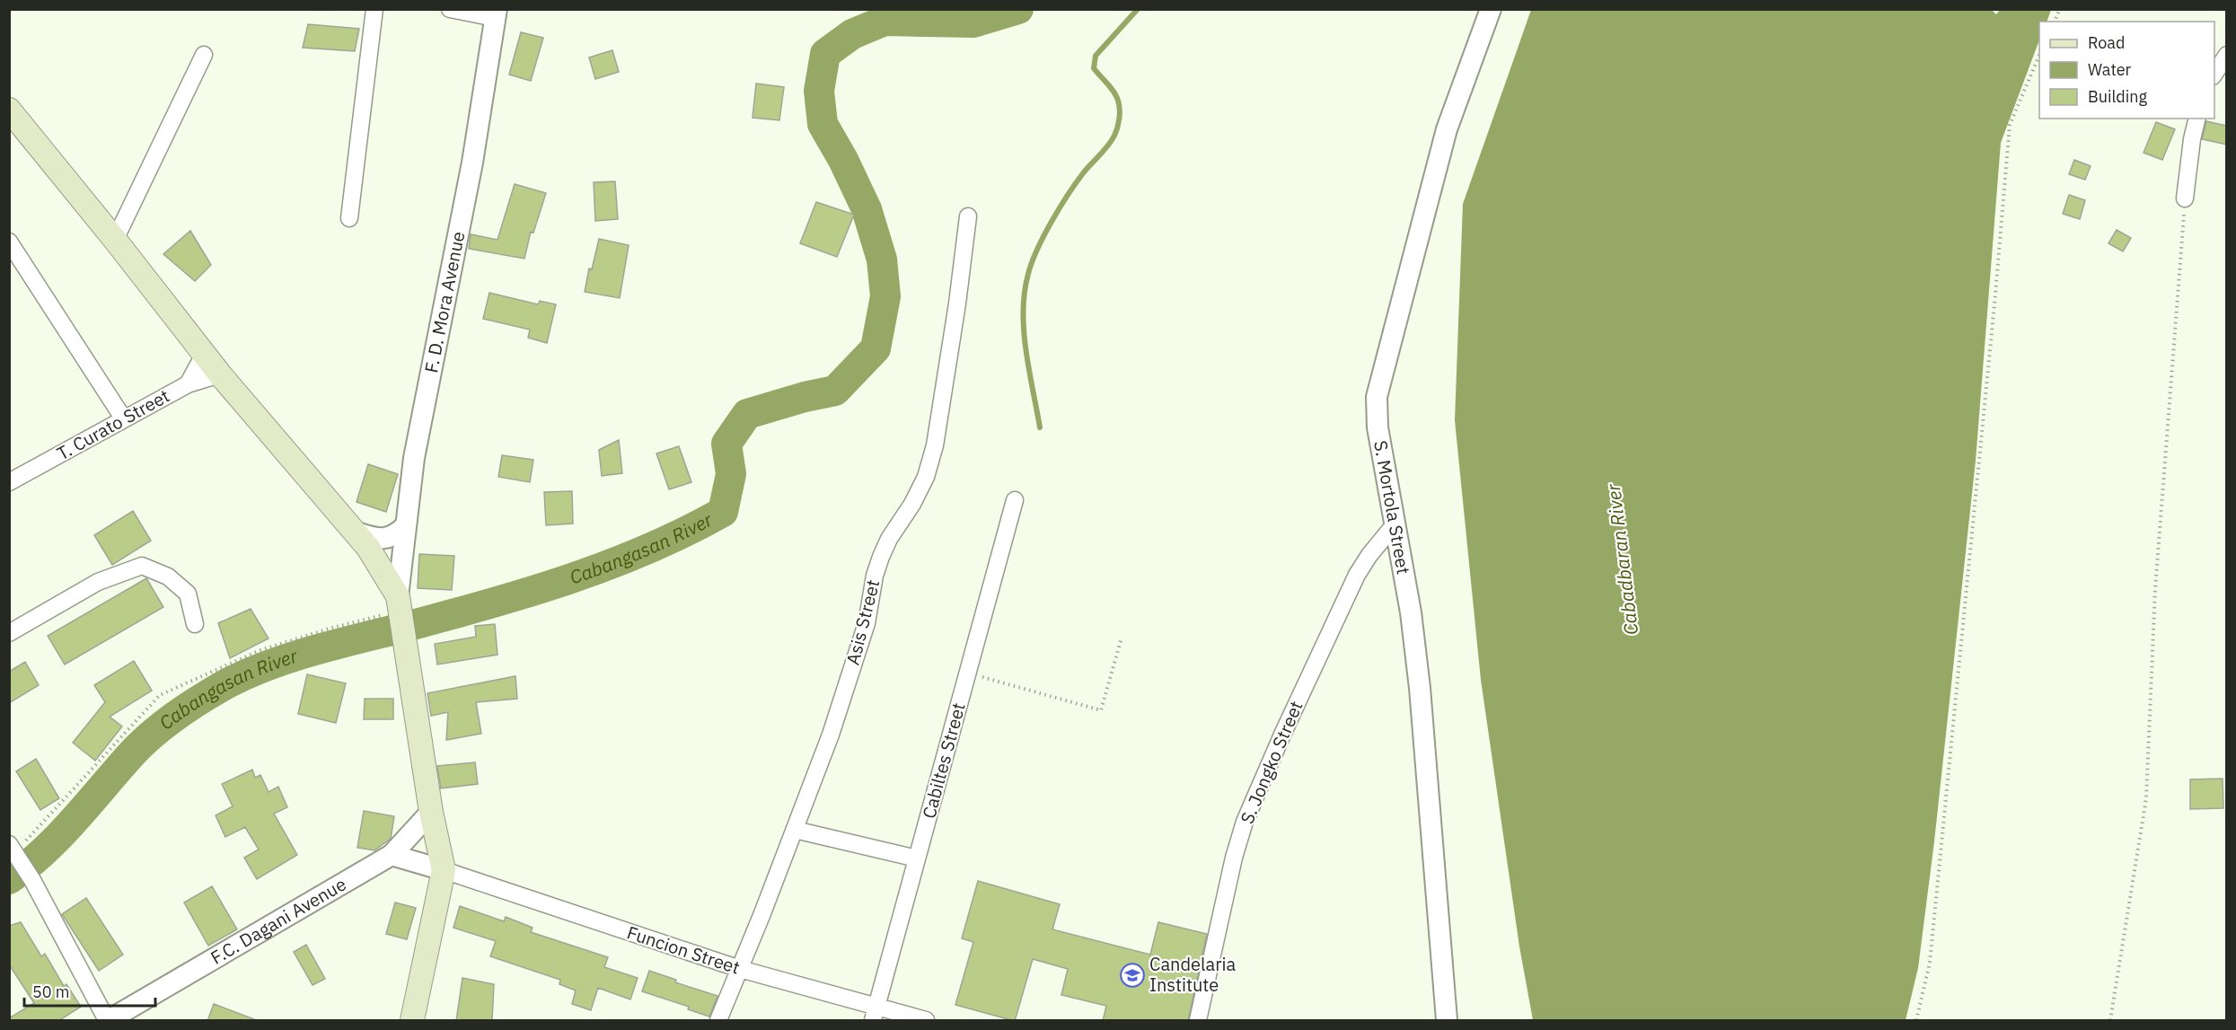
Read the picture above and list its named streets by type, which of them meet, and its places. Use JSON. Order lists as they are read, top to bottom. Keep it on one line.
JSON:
{"streets":{"street":["F. D. Mora Avenue","T. Curato Street","S. Mortola Street","Asis Street","Cabiltes Street","S. Jongko Street","F.C. Dagani Avenue","Funcion Street"]},"crossings":[["S. Mortola Street","S. Jongko Street"],["Asis Street","Funcion Street"],["Cabiltes Street","Funcion Street"]],"water":["Cabangasan River","Cabadbaran River"],"places":{"school or university":["Candelaria Institute"]},"legend":["Road","Water","Building"],"scale_bar":"50 m"}
